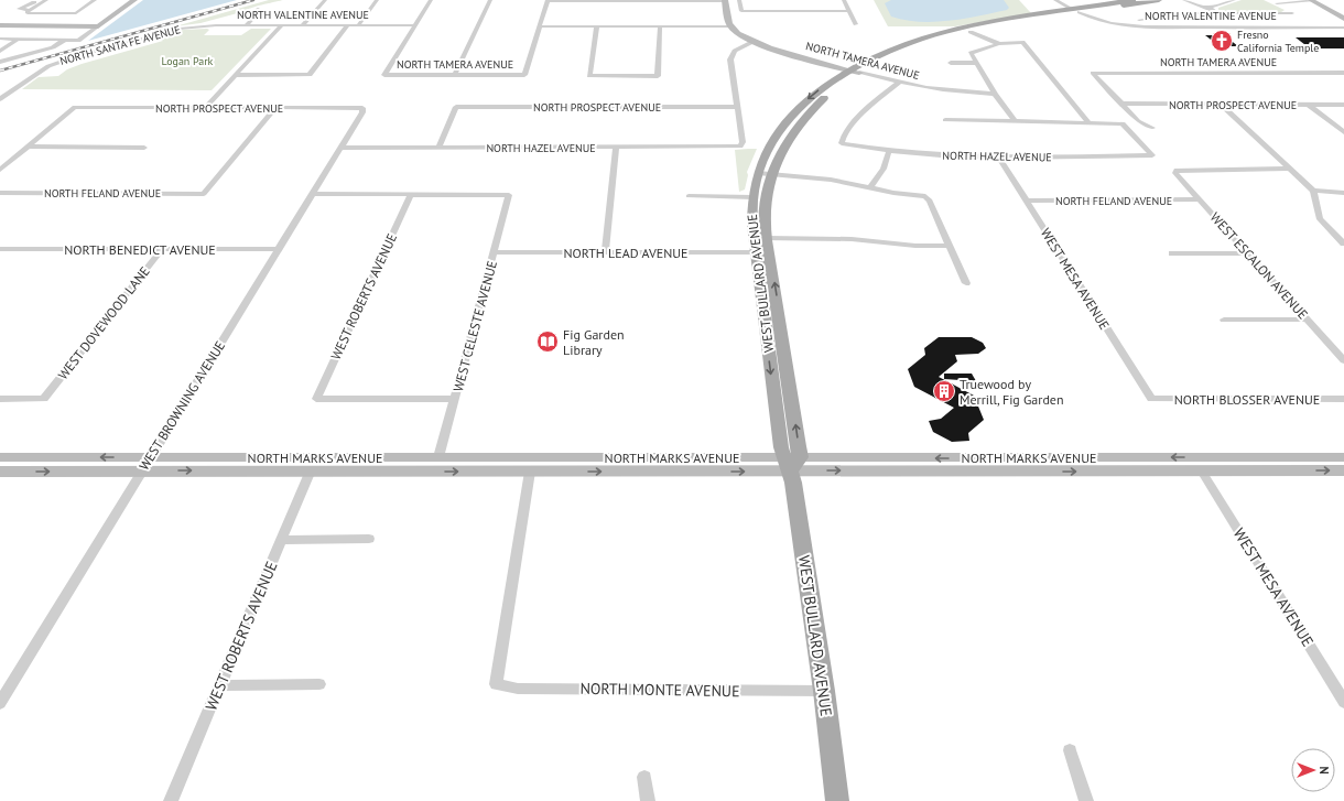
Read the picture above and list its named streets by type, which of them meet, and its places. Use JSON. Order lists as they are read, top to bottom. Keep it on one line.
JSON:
{"streets":{"main road":["NORTH TAMERA AVENUE","WEST BULLARD AVENUE","NORTH MARKS AVENUE"],"street":["NORTH VALENTINE AVENUE","NORTH SANTA FE AVENUE","NORTH PROSPECT AVENUE","NORTH HAZEL AVENUE","NORTH FELAND AVENUE","NORTH BENEDICT AVENUE","NORTH LEAD AVENUE","WEST ESCALON AVENUE","WEST MESA AVENUE","WEST ROBERTS AVENUE","WEST DOVEWOOD LANE","WEST CELESTE AVENUE","NORTH BLOSSER AVENUE","WEST BROWNING AVENUE","NORTH MONTE AVENUE"]},"crossings":[["NORTH VALENTINE AVENUE","NORTH SANTA FE AVENUE"],["NORTH VALENTINE AVENUE","NORTH TAMERA AVENUE"],["NORTH TAMERA AVENUE","NORTH PROSPECT AVENUE"],["NORTH TAMERA AVENUE","NORTH HAZEL AVENUE"],["NORTH PROSPECT AVENUE","NORTH HAZEL AVENUE"],["NORTH PROSPECT AVENUE","NORTH FELAND AVENUE"],["NORTH PROSPECT AVENUE","WEST BROWNING AVENUE"],["NORTH HAZEL AVENUE","WEST MESA AVENUE"],["NORTH HAZEL AVENUE","WEST BROWNING AVENUE"],["NORTH FELAND AVENUE","WEST ESCALON AVENUE"],["NORTH FELAND AVENUE","WEST MESA AVENUE"],["NORTH BENEDICT AVENUE","WEST DOVEWOOD LANE"],["NORTH BENEDICT AVENUE","WEST BROWNING AVENUE"],["NORTH LEAD AVENUE","WEST BULLARD AVENUE"],["NORTH LEAD AVENUE","WEST CELESTE AVENUE"],["WEST MESA AVENUE","NORTH BLOSSER AVENUE"],["WEST MESA AVENUE","NORTH MARKS AVENUE"],["WEST BULLARD AVENUE","NORTH MARKS AVENUE"],["WEST BULLARD AVENUE","NORTH MONTE AVENUE"],["WEST ROBERTS AVENUE","WEST CELESTE AVENUE"],["WEST ROBERTS AVENUE","NORTH MARKS AVENUE"],["WEST CELESTE AVENUE","NORTH MARKS AVENUE"],["WEST BROWNING AVENUE","NORTH MARKS AVENUE"],["NORTH MARKS AVENUE","NORTH MONTE AVENUE"]],"parks":["Logan Park"],"places":{"church":["Fresno California Temple"],"library":["Fig Garden Library"],"building":["Truewood by Merrill, Fig Garden"]},"north":"right"}
